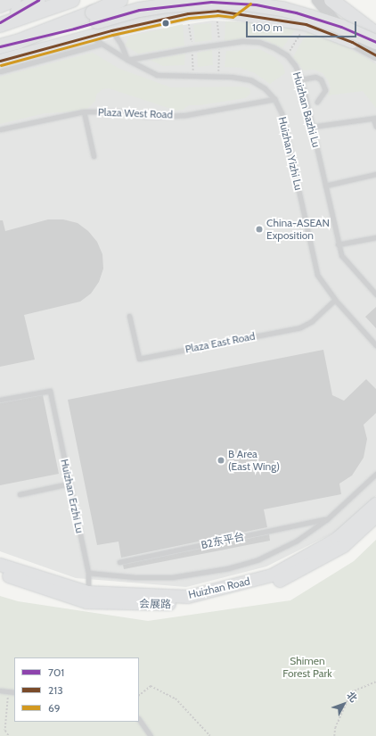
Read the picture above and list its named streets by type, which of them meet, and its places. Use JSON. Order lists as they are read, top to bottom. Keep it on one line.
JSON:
{"streets":{"main road":["Huizhan Road","会展路"],"lane":["Huizhan Bazhi Lu","Plaza West Road","Huizhan Yizhi Lu","Plaza East Road","Huizhan Erzhi Lu","B2东平台"]},"crossings":[["Huizhan Bazhi Lu","Huizhan Yizhi Lu"],["Plaza West Road","Huizhan Yizhi Lu"],["Huizhan Yizhi Lu","Plaza East Road"],["Huizhan Erzhi Lu","Huizhan Road"],["Huizhan Erzhi Lu","会展路"],["Huizhan Road","会展路"]],"parks":["Shimen Forest Park"],"places":["China-ASEAN Exposition","B Area (East Wing)"],"lines":["transit line 701","transit line 69","transit line 213"],"legend":["701","213","69"],"scale_bar":"100 m","north":"top right"}
